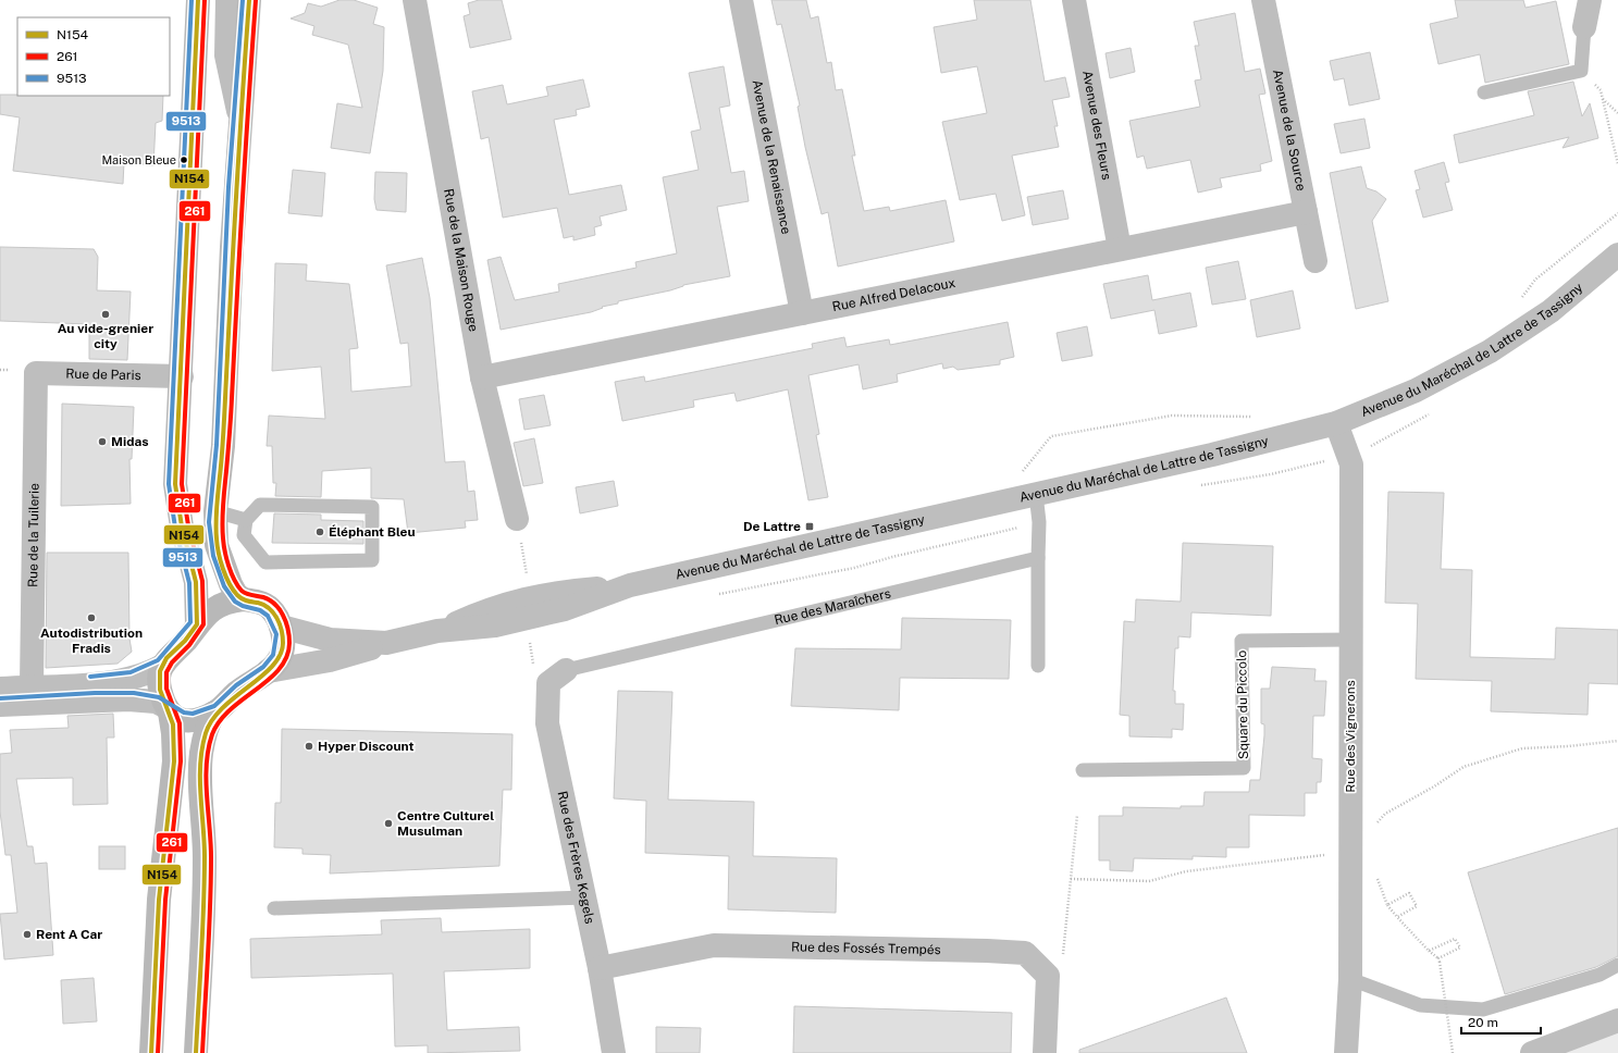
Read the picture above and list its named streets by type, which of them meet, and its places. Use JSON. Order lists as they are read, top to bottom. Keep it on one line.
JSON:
{"streets":{"street":["Avenue des Fleurs","Avenue de la Source","Avenue de la Renaissance","Rue de la Maison Rouge","Rue Alfred Delacoux","Avenue du Maréchal de Lattre de Tassigny","Rue de Paris","Rue de la Tuilerie","Rue des Vignerons","Rue des Frères Kegels","Rue des Fossés Trempés"],"lane":["Rue des Maraîchers","Square du Piccolo"]},"crossings":[["Avenue des Fleurs","Rue Alfred Delacoux"],["Avenue de la Source","Rue Alfred Delacoux"],["Avenue de la Renaissance","Rue Alfred Delacoux"],["Rue de la Maison Rouge","Rue Alfred Delacoux"],["Avenue du Maréchal de Lattre de Tassigny","Rue des Vignerons"],["Rue de Paris","Rue de la Tuilerie"],["Rue des Maraîchers","Rue des Frères Kegels"],["Square du Piccolo","Rue des Vignerons"],["Rue des Frères Kegels","Rue des Fossés Trempés"]],"places":{"other":["Maison Bleue","Au vide-grenier city","Midas","Éléphant Bleu","Autodistribution Fradis","Hyper Discount","Centre Culturel Musulman","Rent A Car"],"transit":["De Lattre"]},"lines":["transit line N154","transit line 261","transit line 9513"],"legend":["N154","261","9513"],"scale_bar":"20 m"}
